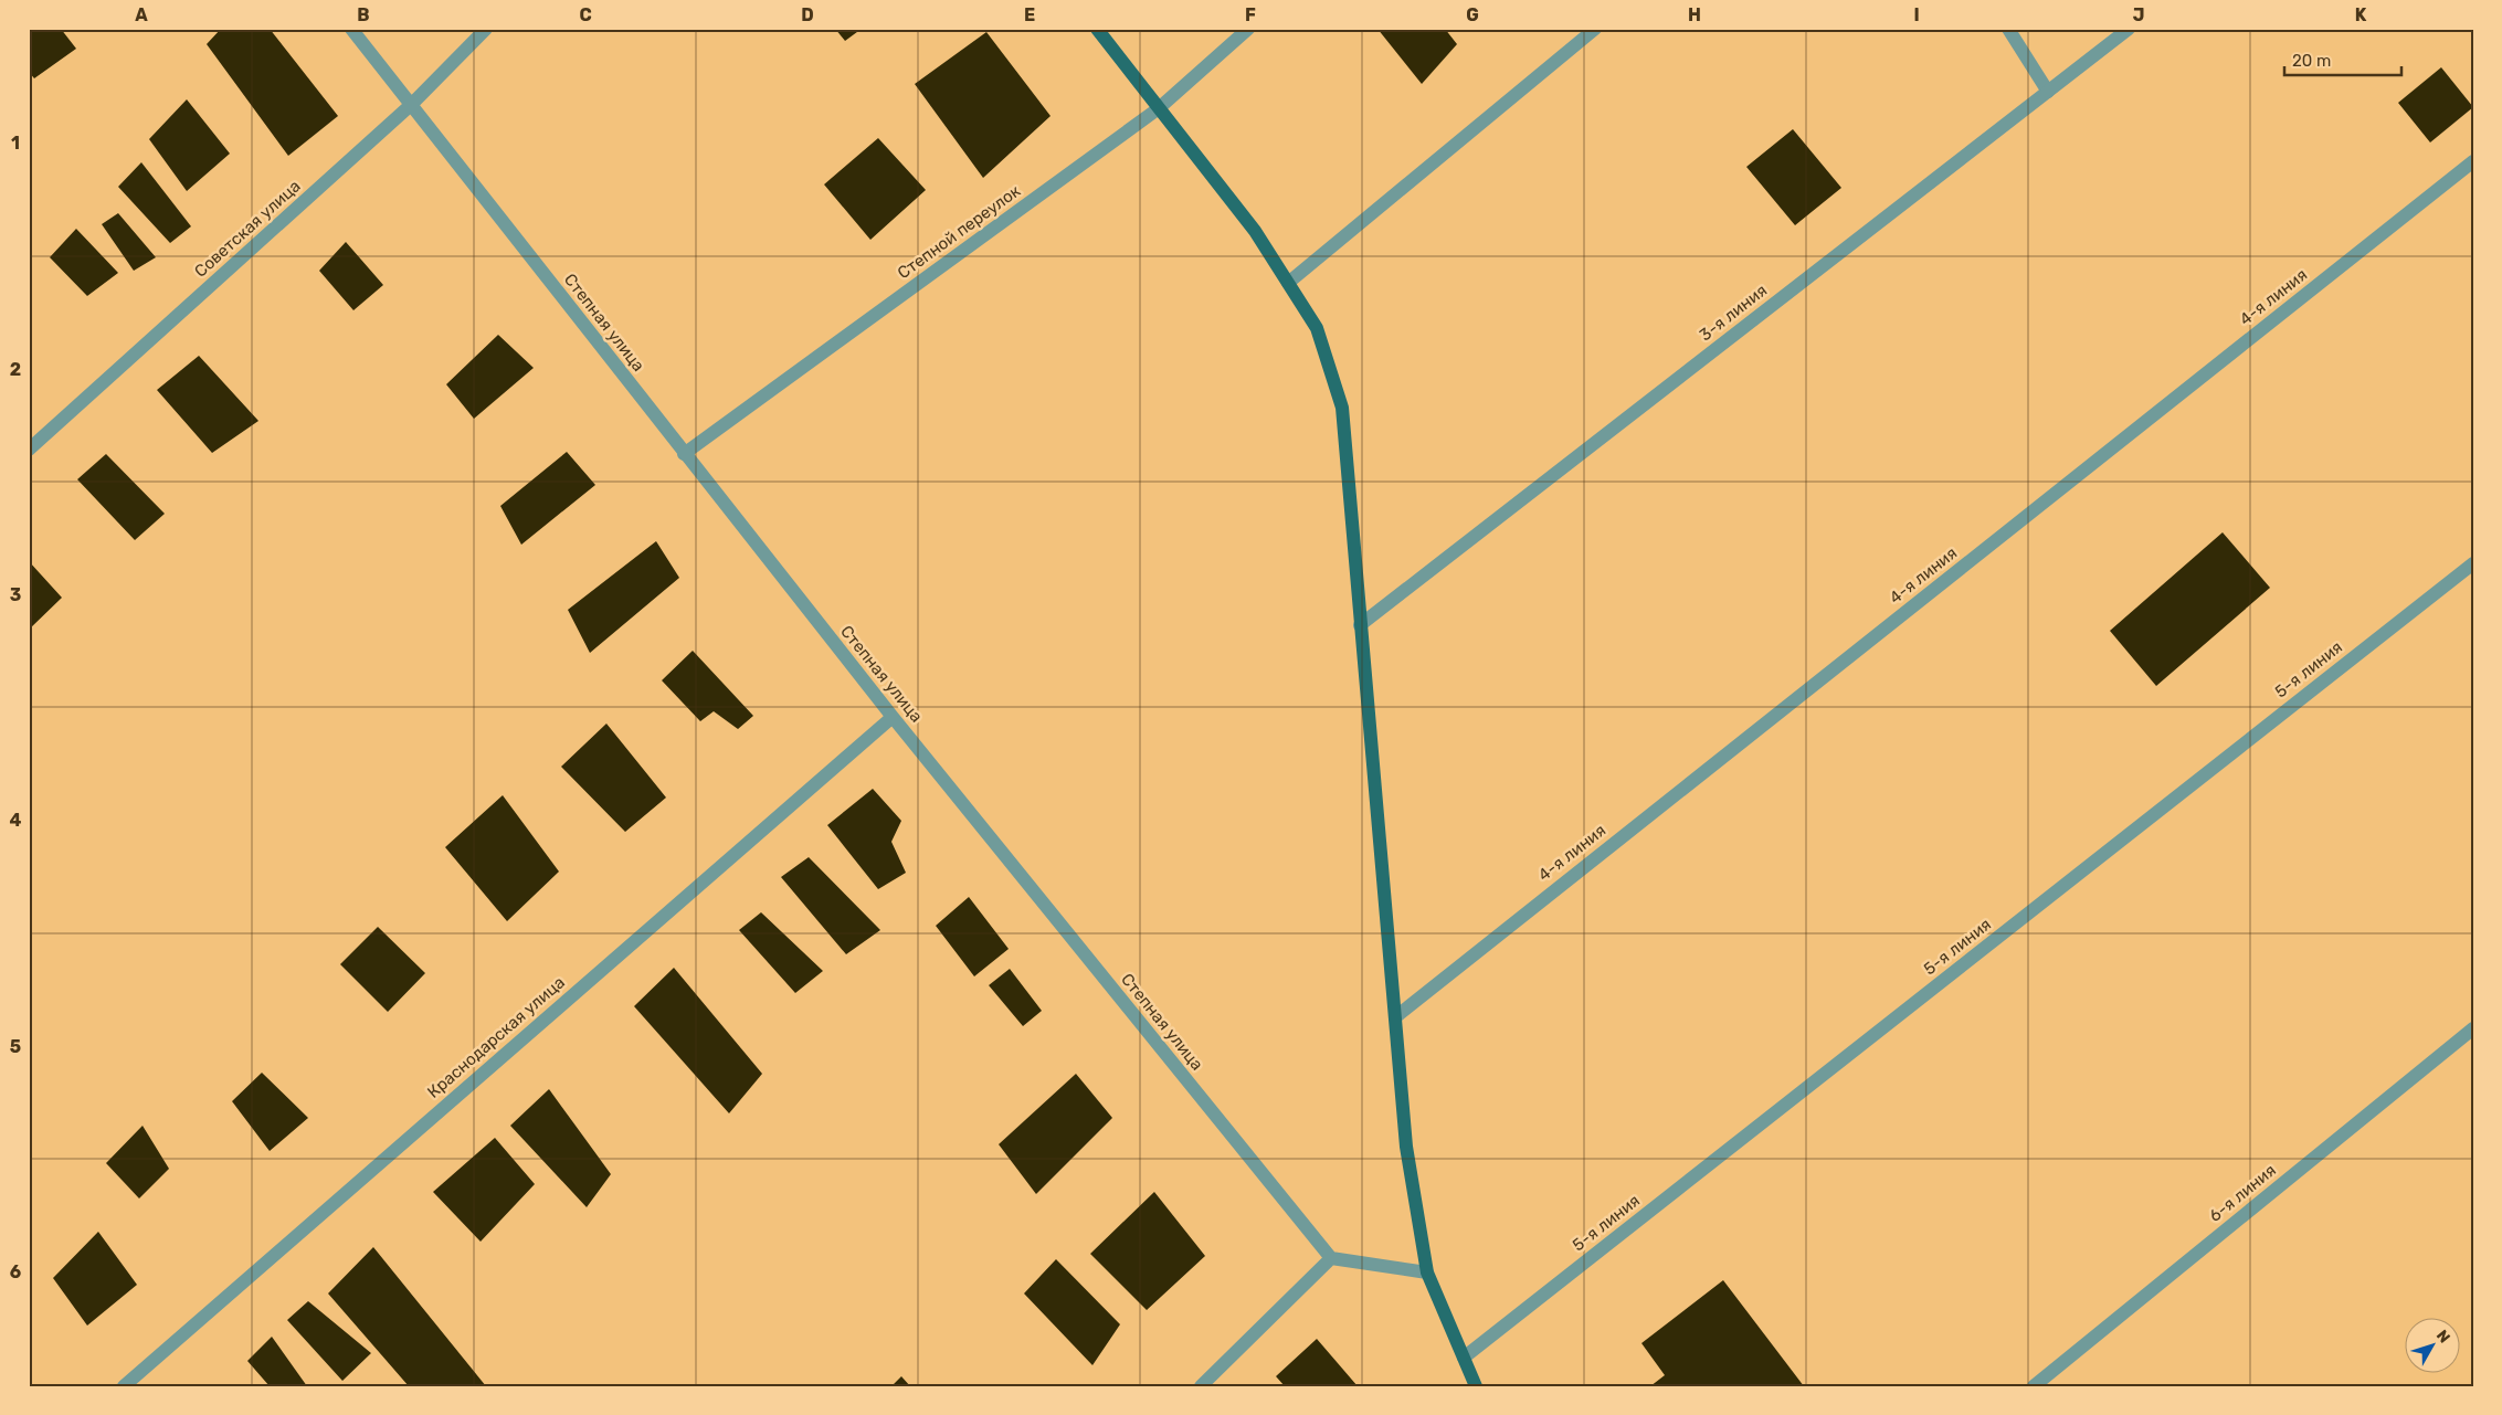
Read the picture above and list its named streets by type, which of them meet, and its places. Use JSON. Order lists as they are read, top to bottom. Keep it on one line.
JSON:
{"streets":{"street":["Советская улица","Степной переулок","4-я линия","3-я линия","Степная улица","5-я линия","Краснодарская улица","6-я линия"]},"crossings":[["Советская улица","Степная улица"],["Степной переулок","Степная улица"],["Степная улица","Краснодарская улица"]],"scale_bar":"20 m","north":"top right","grid":{"columns":["A","B","C","D","E","F","G","H","I","J","K"],"rows":["1","2","3","4","5","6"]}}
